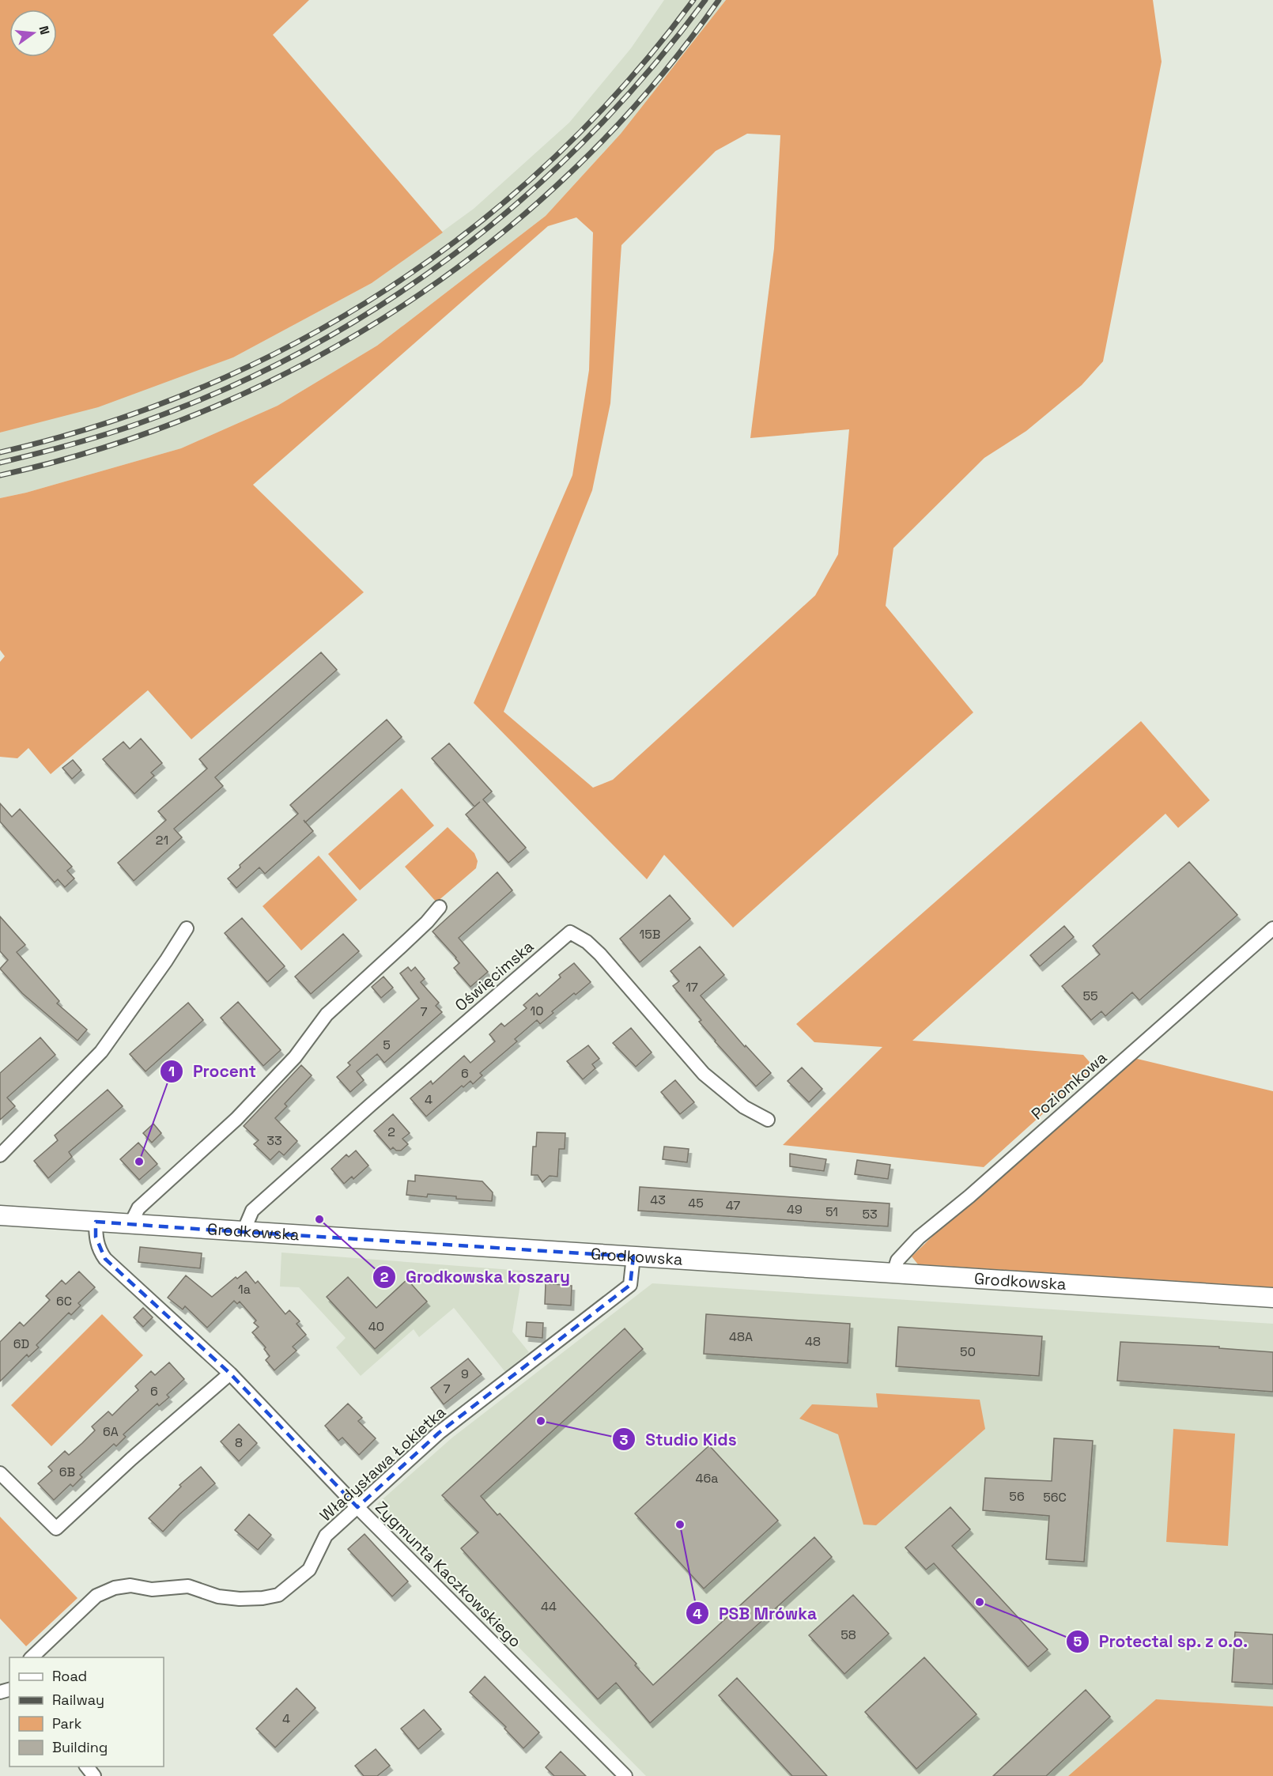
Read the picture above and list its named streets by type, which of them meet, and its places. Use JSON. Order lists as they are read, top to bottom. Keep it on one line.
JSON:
{"streets":{"main road":["Grodkowska"],"street":["Oświęcimska","Poziomkowa","Władysława Łokietka","Zygmunta Kaczkowskiego"]},"crossings":[["Oświęcimska","Grodkowska"],["Poziomkowa","Grodkowska"],["Grodkowska","Władysława Łokietka"],["Grodkowska","Zygmunta Kaczkowskiego"],["Władysława Łokietka","Zygmunta Kaczkowskiego"]],"places":["Procent","Grodkowska koszary","Studio Kids","PSB Mrówka","Protectal sp. z o.o."],"house_numbers":["21","15B","17","55","10","7","5","6","4","2","33","43","45","47","49","51","53","1a","6C","40","48A","48","6D","50","9","7","6","6A","8","6B","46a","56","56C","44","58","4"],"legend":["Road","Railway","Park","Building"],"north":"right"}
